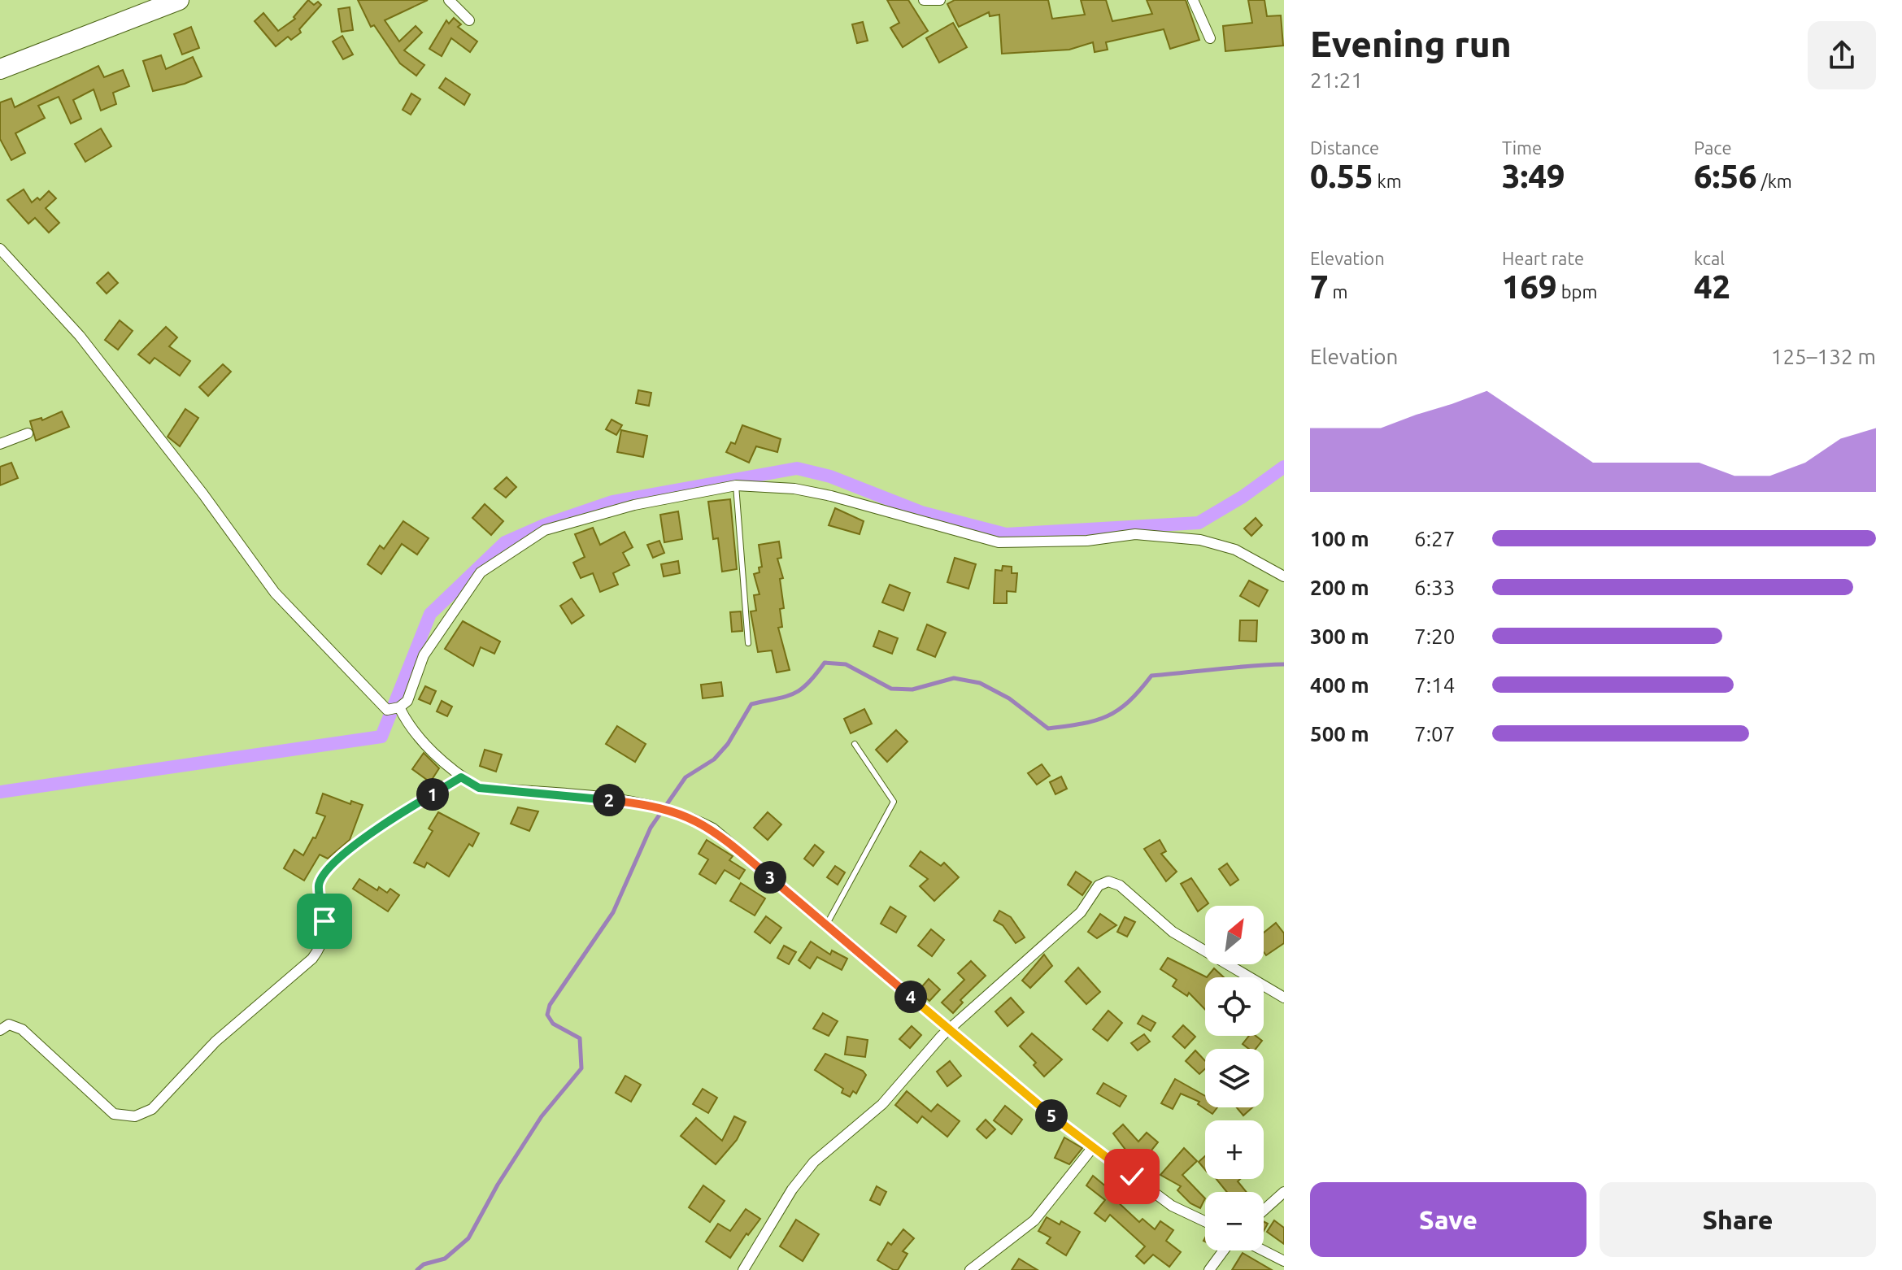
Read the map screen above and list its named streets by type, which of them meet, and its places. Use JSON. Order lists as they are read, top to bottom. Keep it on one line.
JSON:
{"north":"top right","page":{"heading":["Evening run","21:21"],"stats":[["Distance","0.55 km"],["Time","3:49"],["Pace","6:56 /km"],["Elevation","7 m"],["Heart rate","169 bpm"],["kcal","42"]],"chart":["Elevation","125–132 m"],"list":[{"name":"100 m","note":"6:27"},{"name":"200 m","note":"6:33"},{"name":"300 m","note":"7:20"},{"name":"400 m","note":"7:14"},{"name":"500 m","note":"7:07"}],"pins":["1","2","3","4","5"],"map_buttons":["+","−"],"buttons":["Save","Share"]}}
